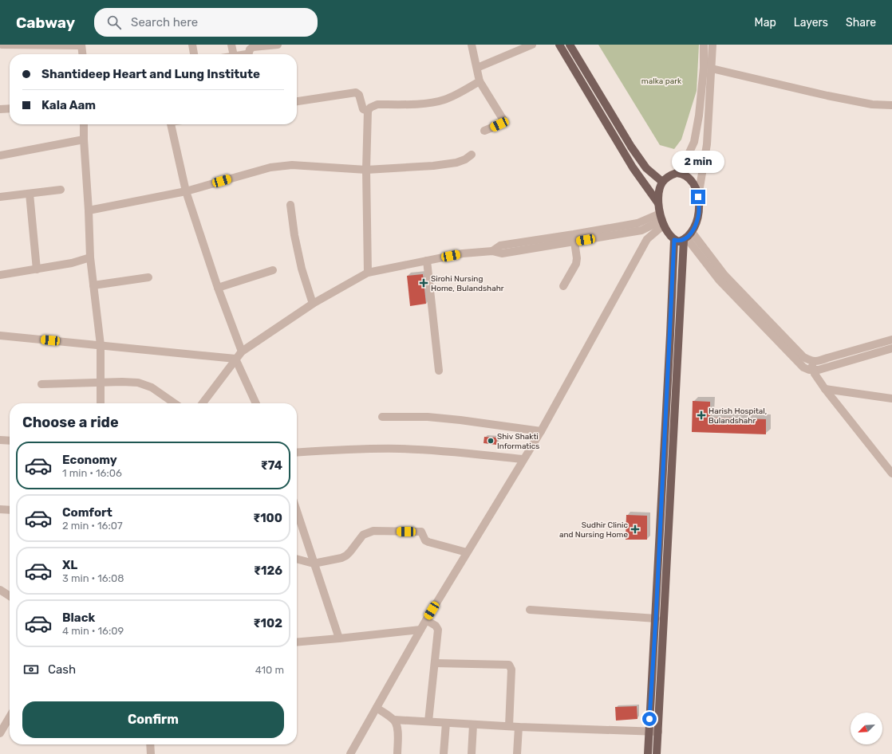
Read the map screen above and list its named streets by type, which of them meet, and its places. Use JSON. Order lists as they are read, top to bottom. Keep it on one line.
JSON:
{"parks":["malka park"],"places":{"health":["Sirohi Nursing Home, Bulandshahr","Harish Hospital, Bulandshahr","Sudhir Clinic and Nursing Home"],"other":["Shiv Shakti Informatics"]},"north":"bottom left","page":{"header":"Cabway","search":"Search here","nav":["Map","Layers","Share"],"banner":["Shantideep Heart and Lung Institute","Kala Aam"],"bubble":"2 min","heading":"Choose a ride","list":[{"name":"Economy","note":"1 min · 16:06","value":"₹74"},{"name":"Comfort","note":"2 min · 16:07","value":"₹100"},{"name":"XL","note":"3 min · 16:08","value":"₹126"},{"name":"Black","note":"4 min · 16:09","value":"₹102"}],"pay":["Cash","410 m"],"buttons":"Confirm"}}
